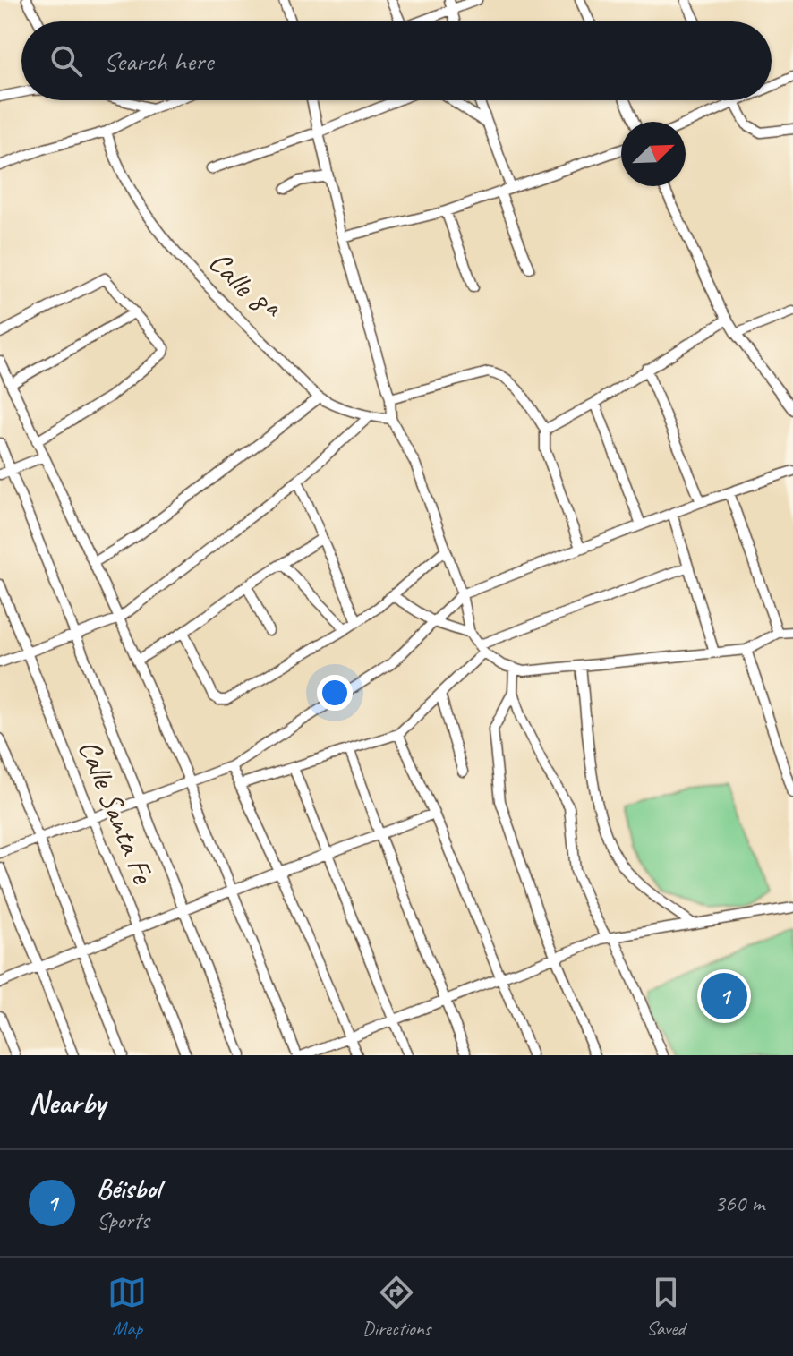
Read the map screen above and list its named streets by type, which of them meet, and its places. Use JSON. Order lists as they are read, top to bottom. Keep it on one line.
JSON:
{"streets":{"street":["Calle 8ª","Calle Santa Fe"]},"north":"top right","page":{"search":"Search here","pins":"1","heading":"Nearby","list":[{"mark":"1","name":"Béisbol","note":"Sports","value":"360 m"}],"nav":["Map","Directions","Saved"]}}
